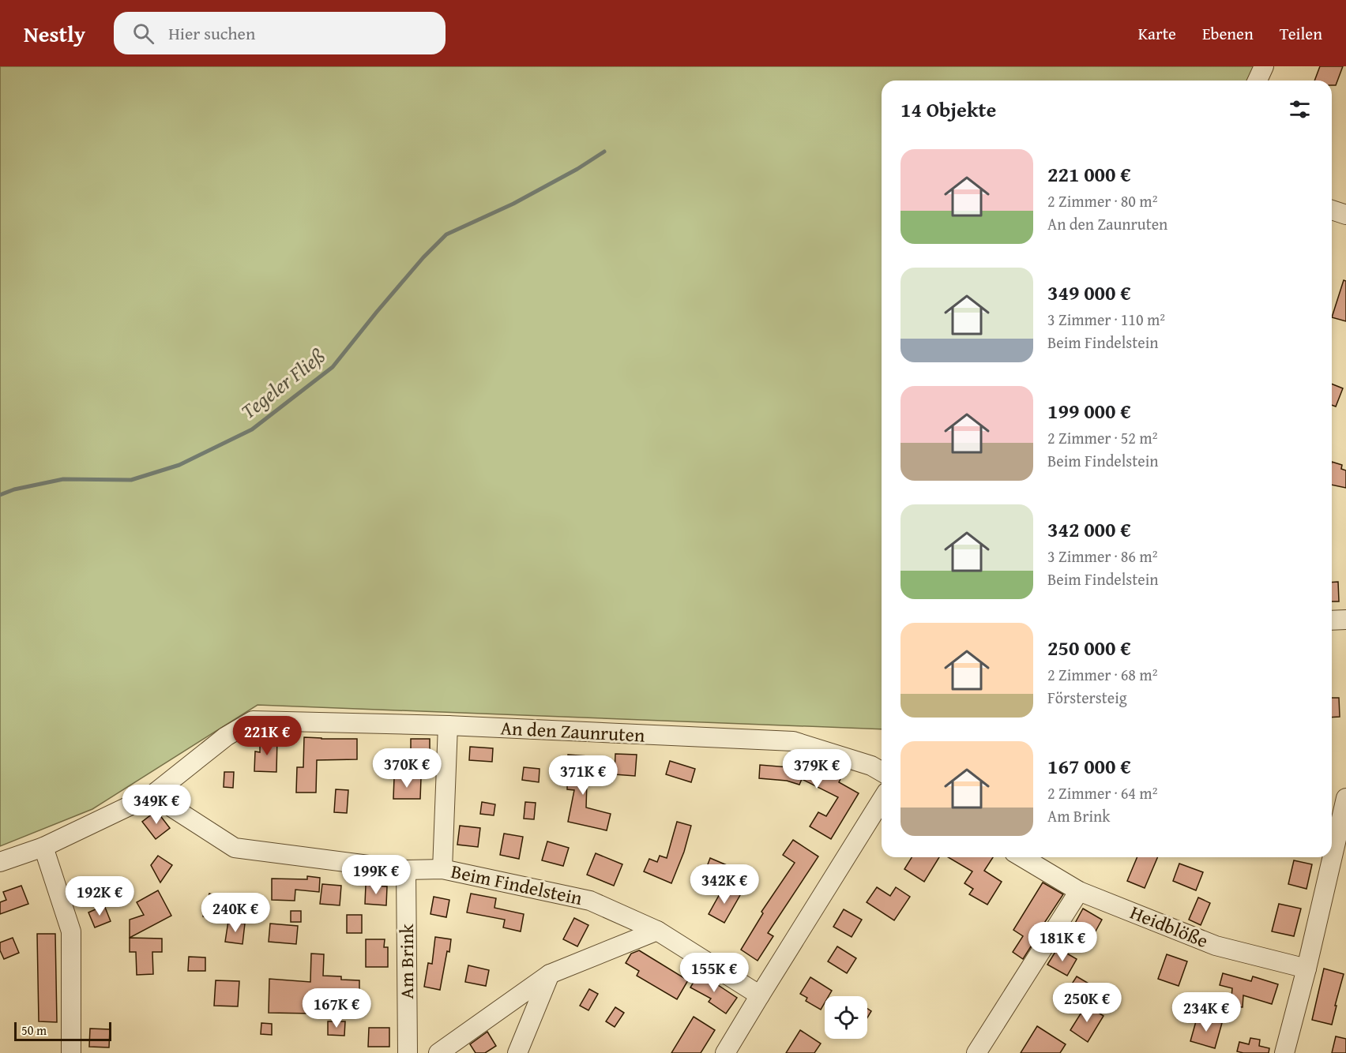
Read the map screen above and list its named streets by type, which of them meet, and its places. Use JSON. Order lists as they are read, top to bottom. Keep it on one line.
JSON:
{"streets":{"street":["An den Zaunruten","Beim Findelstein","Heidblöße","Am Brink"]},"crossings":[["An den Zaunruten","Beim Findelstein"],["Beim Findelstein","Am Brink"]],"water":["Tegeler Fließ"],"scale_bar":"50 m","page":{"header":"Nestly","search":"Hier suchen","nav":["Karte","Ebenen","Teilen"],"heading":"14 Objekte","list":[{"name":"221 000 €","note":"2 Zimmer · 80 m² · An den Zaunruten"},{"name":"349 000 €","note":"3 Zimmer · 110 m² · Beim Findelstein"},{"name":"199 000 €","note":"2 Zimmer · 52 m² · Beim Findelstein"},{"name":"342 000 €","note":"3 Zimmer · 86 m² · Beim Findelstein"},{"name":"250 000 €","note":"2 Zimmer · 68 m² · Förstersteig"},{"name":"167 000 €","note":"2 Zimmer · 64 m² · Am Brink"}],"price":["221K €","370K €","379K €","371K €","349K €","199K €","342K €","192K €","240K €","181K €","155K €","250K €","167K €","234K €"],"scale":"50 m"}}
